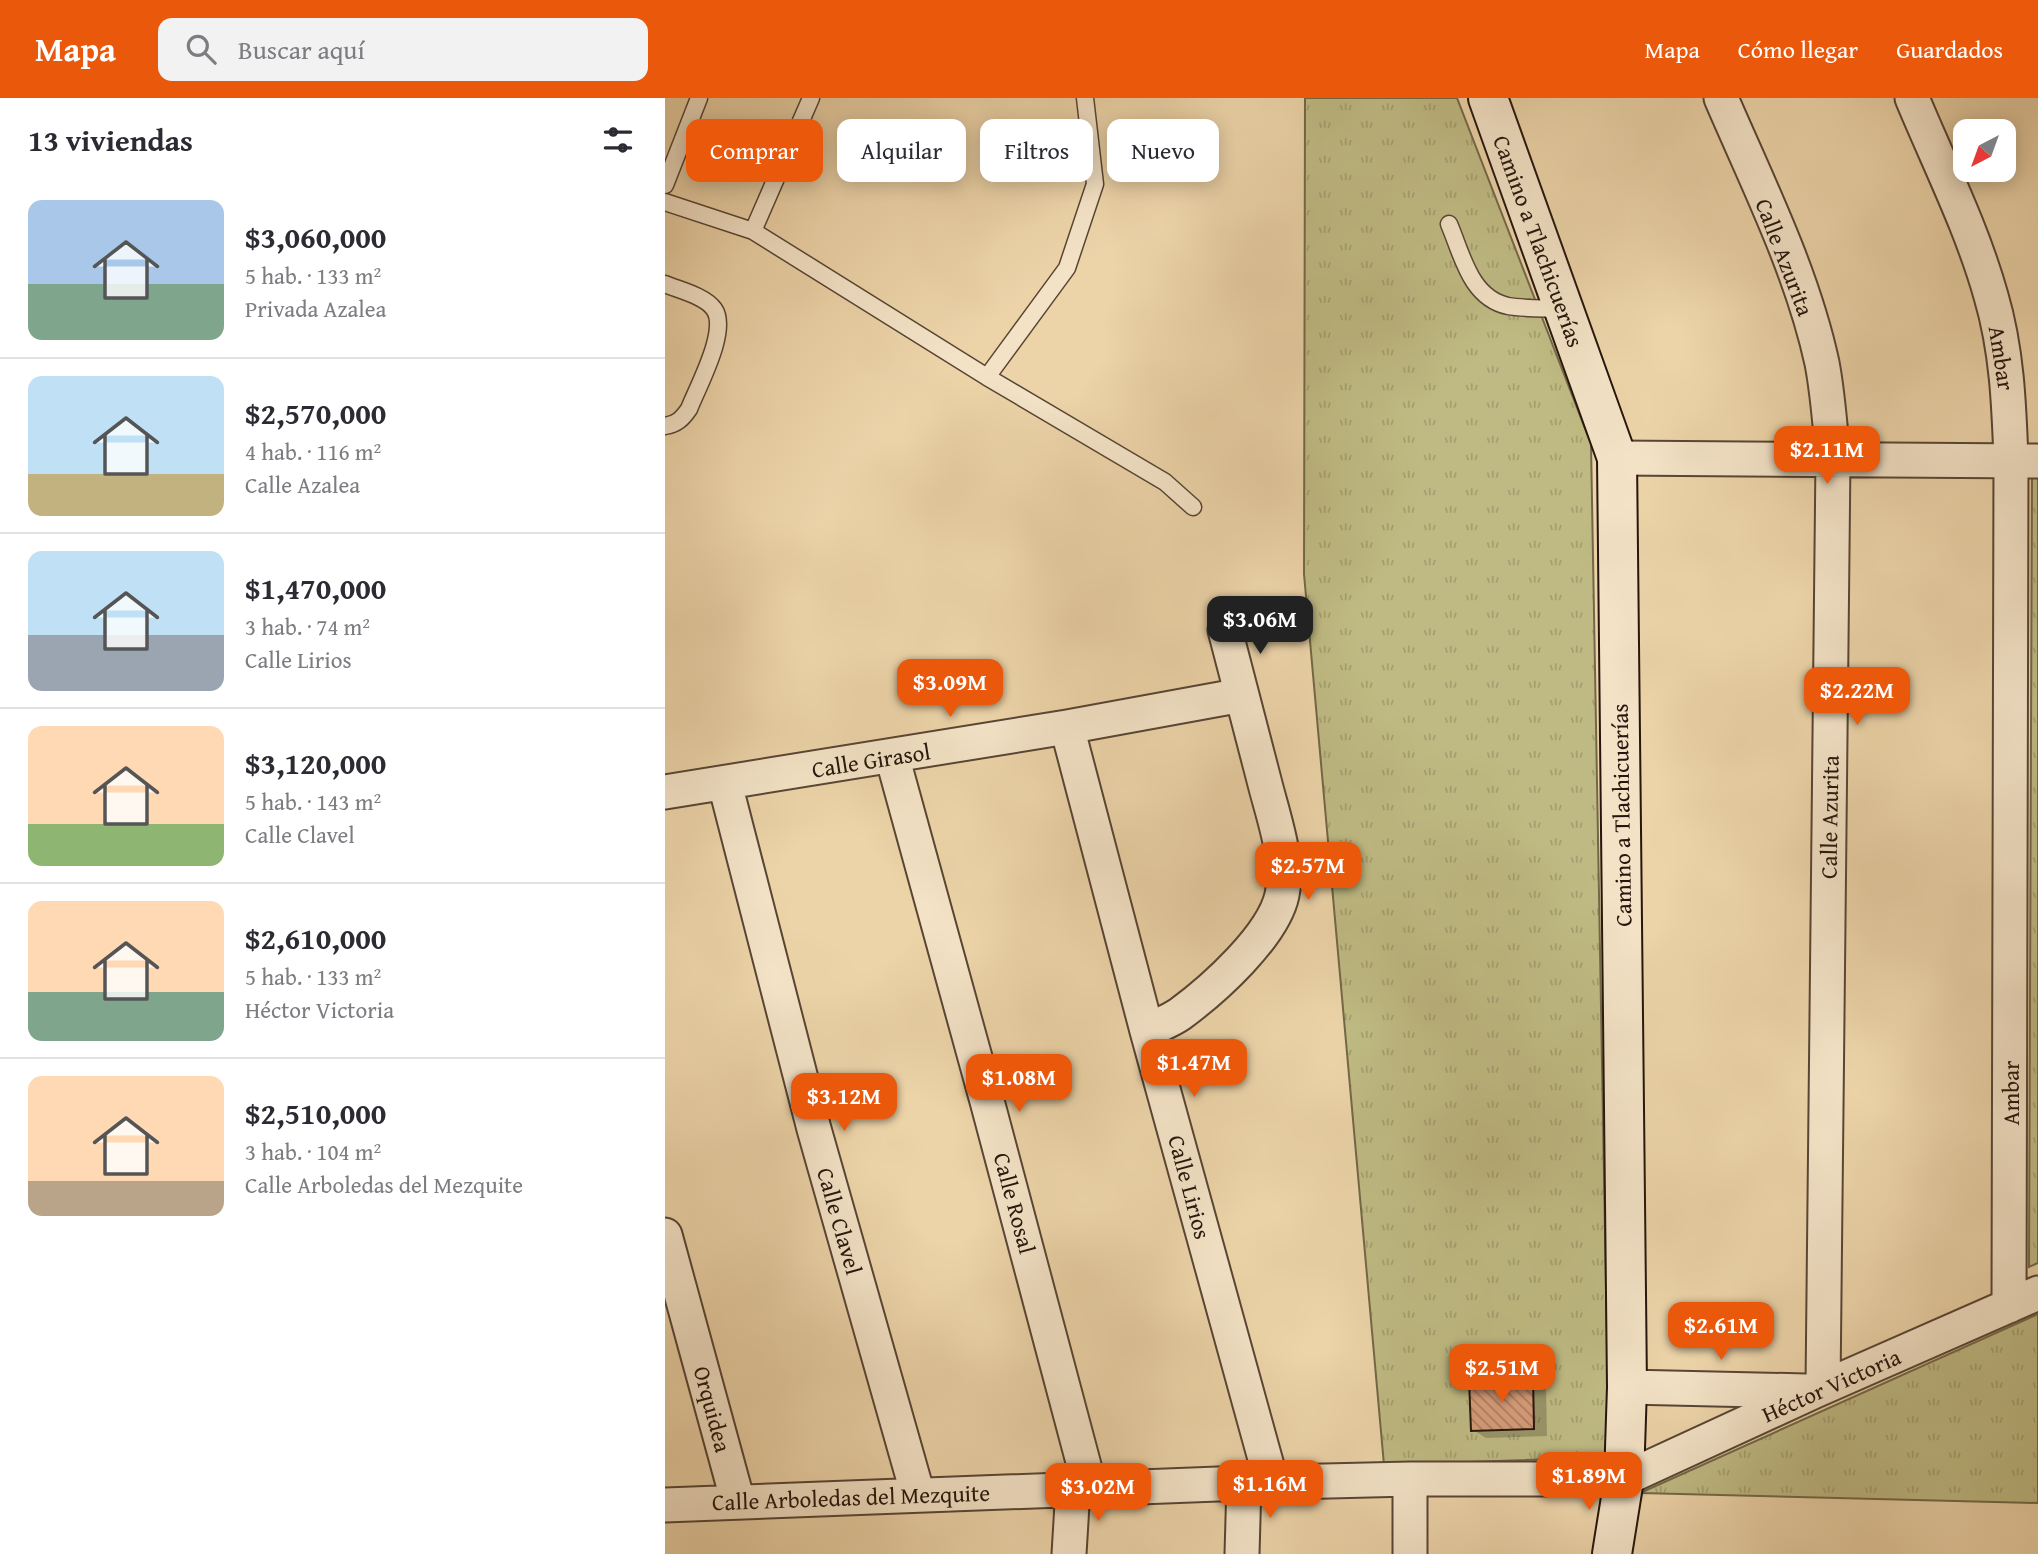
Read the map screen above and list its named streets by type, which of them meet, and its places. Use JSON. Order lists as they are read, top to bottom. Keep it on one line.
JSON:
{"streets":{"street":["Camino a Tlachicuerías","Calle Azurita","Ambar","Calle Girasol","Calle Lirios","Calle Rosal","Calle Clavel","Héctor Victoria","Orquidea","Calle Arboledas del Mezquite"]},"crossings":[["Camino a Tlachicuerías","Héctor Victoria"],["Camino a Tlachicuerías","Calle Arboledas del Mezquite"],["Calle Azurita","Héctor Victoria"],["Ambar","Héctor Victoria"],["Calle Girasol","Calle Lirios"],["Calle Girasol","Calle Rosal"],["Calle Girasol","Calle Clavel"],["Calle Lirios","Calle Arboledas del Mezquite"],["Calle Rosal","Calle Arboledas del Mezquite"],["Calle Clavel","Calle Arboledas del Mezquite"],["Héctor Victoria","Calle Arboledas del Mezquite"],["Orquidea","Calle Arboledas del Mezquite"]],"north":"bottom left","page":{"header":"Mapa","search":"Buscar aquí","nav":["Mapa","Cómo llegar","Guardados"],"heading":"13 viviendas","chip":["Comprar","Alquilar","Filtros","Nuevo"],"list":[{"name":"$3,060,000","note":"5 hab. · 133 m² · Privada Azalea"},{"name":"$2,570,000","note":"4 hab. · 116 m² · Calle Azalea"},{"name":"$1,470,000","note":"3 hab. · 74 m² · Calle Lirios"},{"name":"$3,120,000","note":"5 hab. · 143 m² · Calle Clavel"},{"name":"$2,610,000","note":"5 hab. · 133 m² · Héctor Victoria"},{"name":"$2,510,000","note":"3 hab. · 104 m² · Calle Arboledas del Mezquite"}],"price":["$2.11M","$3.06M","$3.09M","$2.22M","$2.57M","$1.47M","$1.08M","$3.12M","$2.61M","$2.51M","$1.89M","$1.16M","$3.02M"]}}
